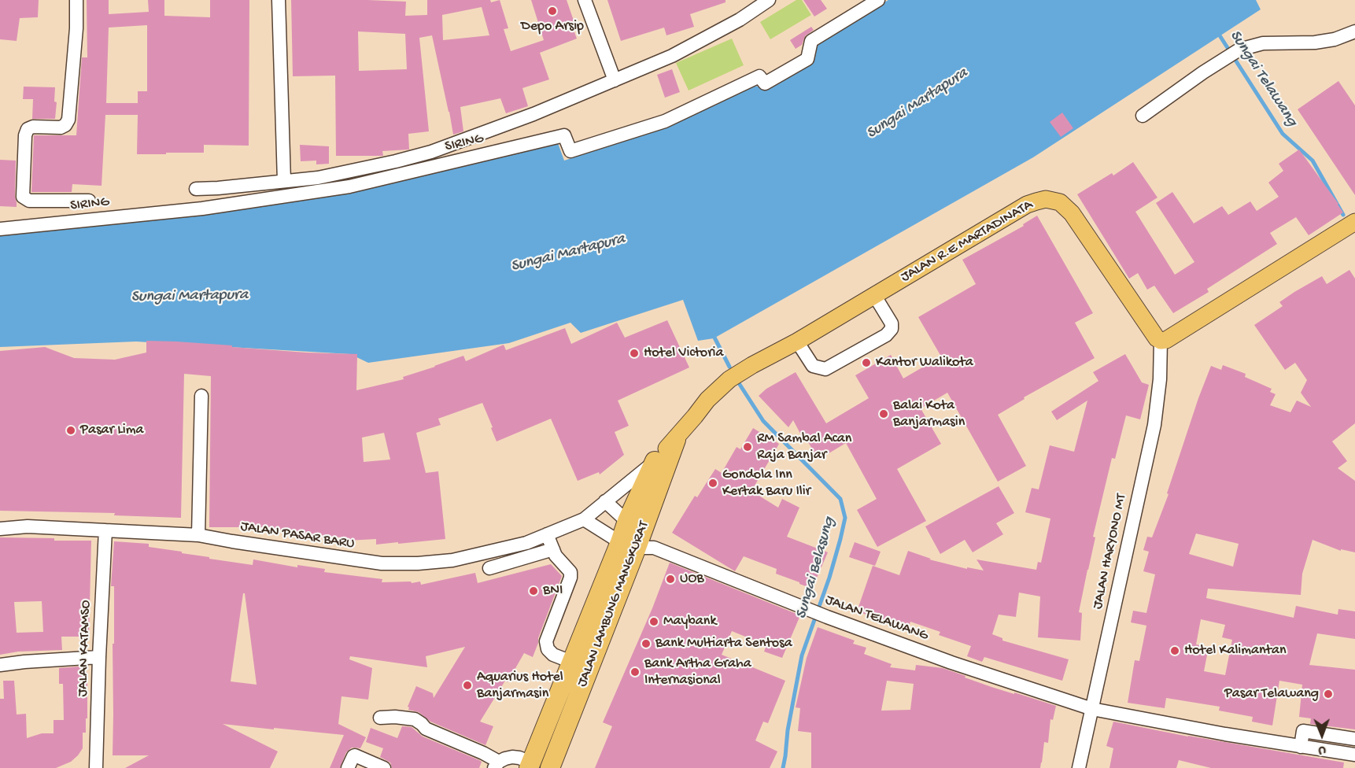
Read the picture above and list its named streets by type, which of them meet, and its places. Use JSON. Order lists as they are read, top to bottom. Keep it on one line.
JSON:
{"streets":{"highway":["JALAN LAMBUNG MANGKURAT"],"main road":["JALAN R.E MARTADINATA"],"street":["SIRING","JALAN PASAR BARU","JALAN HARYONO MT","JALAN TELAWANG","JALAN KATAMSO"]},"crossings":[["JALAN R.E MARTADINATA","JALAN PASAR BARU"],["JALAN R.E MARTADINATA","JALAN HARYONO MT"],["JALAN R.E MARTADINATA","JALAN LAMBUNG MANGKURAT"],["JALAN R.E MARTADINATA","JALAN TELAWANG"],["JALAN PASAR BARU","JALAN TELAWANG"],["JALAN PASAR BARU","JALAN KATAMSO"],["JALAN HARYONO MT","JALAN TELAWANG"],["JALAN LAMBUNG MANGKURAT","JALAN TELAWANG"]],"water":["Sungai Telawang","Sungai Martapura","Sungai Belasung"],"places":["Depo Arsip","Hotel Victoria","Kantor Walikota","Balai Kota Banjarmasin","Pasar Lima","RM Sambal Acan Raja Banjar","Gondola Inn Kertak Baru Ilir","UOB","BNI","Maybank","Bank Multiarta Sentosa","Hotel Kalimantan","Bank Artha Graha Internasional","Aquarius Hotel Banjarmasin","Pasar Telawang"],"north":"bottom"}
